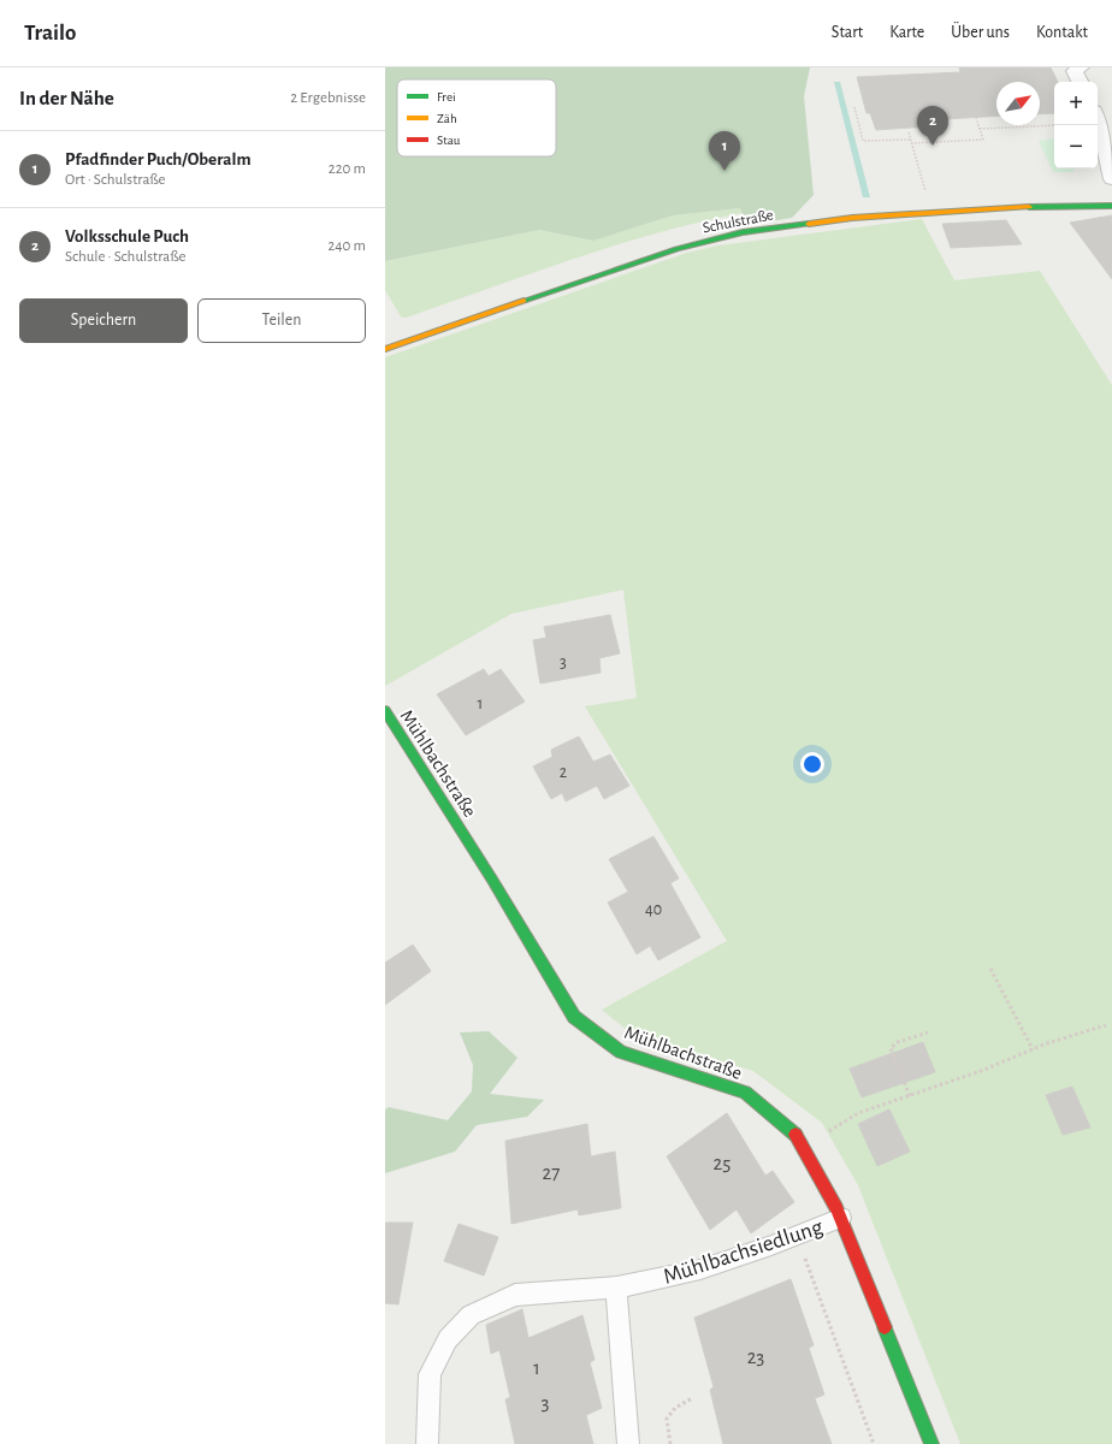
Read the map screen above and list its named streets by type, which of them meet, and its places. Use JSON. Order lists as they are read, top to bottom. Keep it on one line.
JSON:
{"streets":{"street":["Schulstraße","Mühlbachstraße"],"lane":["Mühlbachsiedlung"]},"crossings":[["Mühlbachstraße","Mühlbachsiedlung"]],"house_numbers":["3","1","2","40","25","27","23","1","3"],"legend":["Frei","Zäh","Stau"],"north":"top right","page":{"header":"Trailo","nav":["Start","Karte","Über uns","Kontakt"],"heading":["In der Nähe","2 Ergebnisse"],"map_buttons":["+","−"],"pins":["2","1"],"list":[{"mark":"1","name":"Pfadfinder Puch/Oberalm","note":"Ort · Schulstraße","value":"220 m"},{"mark":"2","name":"Volksschule Puch","note":"Schule · Schulstraße","value":"240 m"}],"buttons":["Speichern","Teilen"]}}
